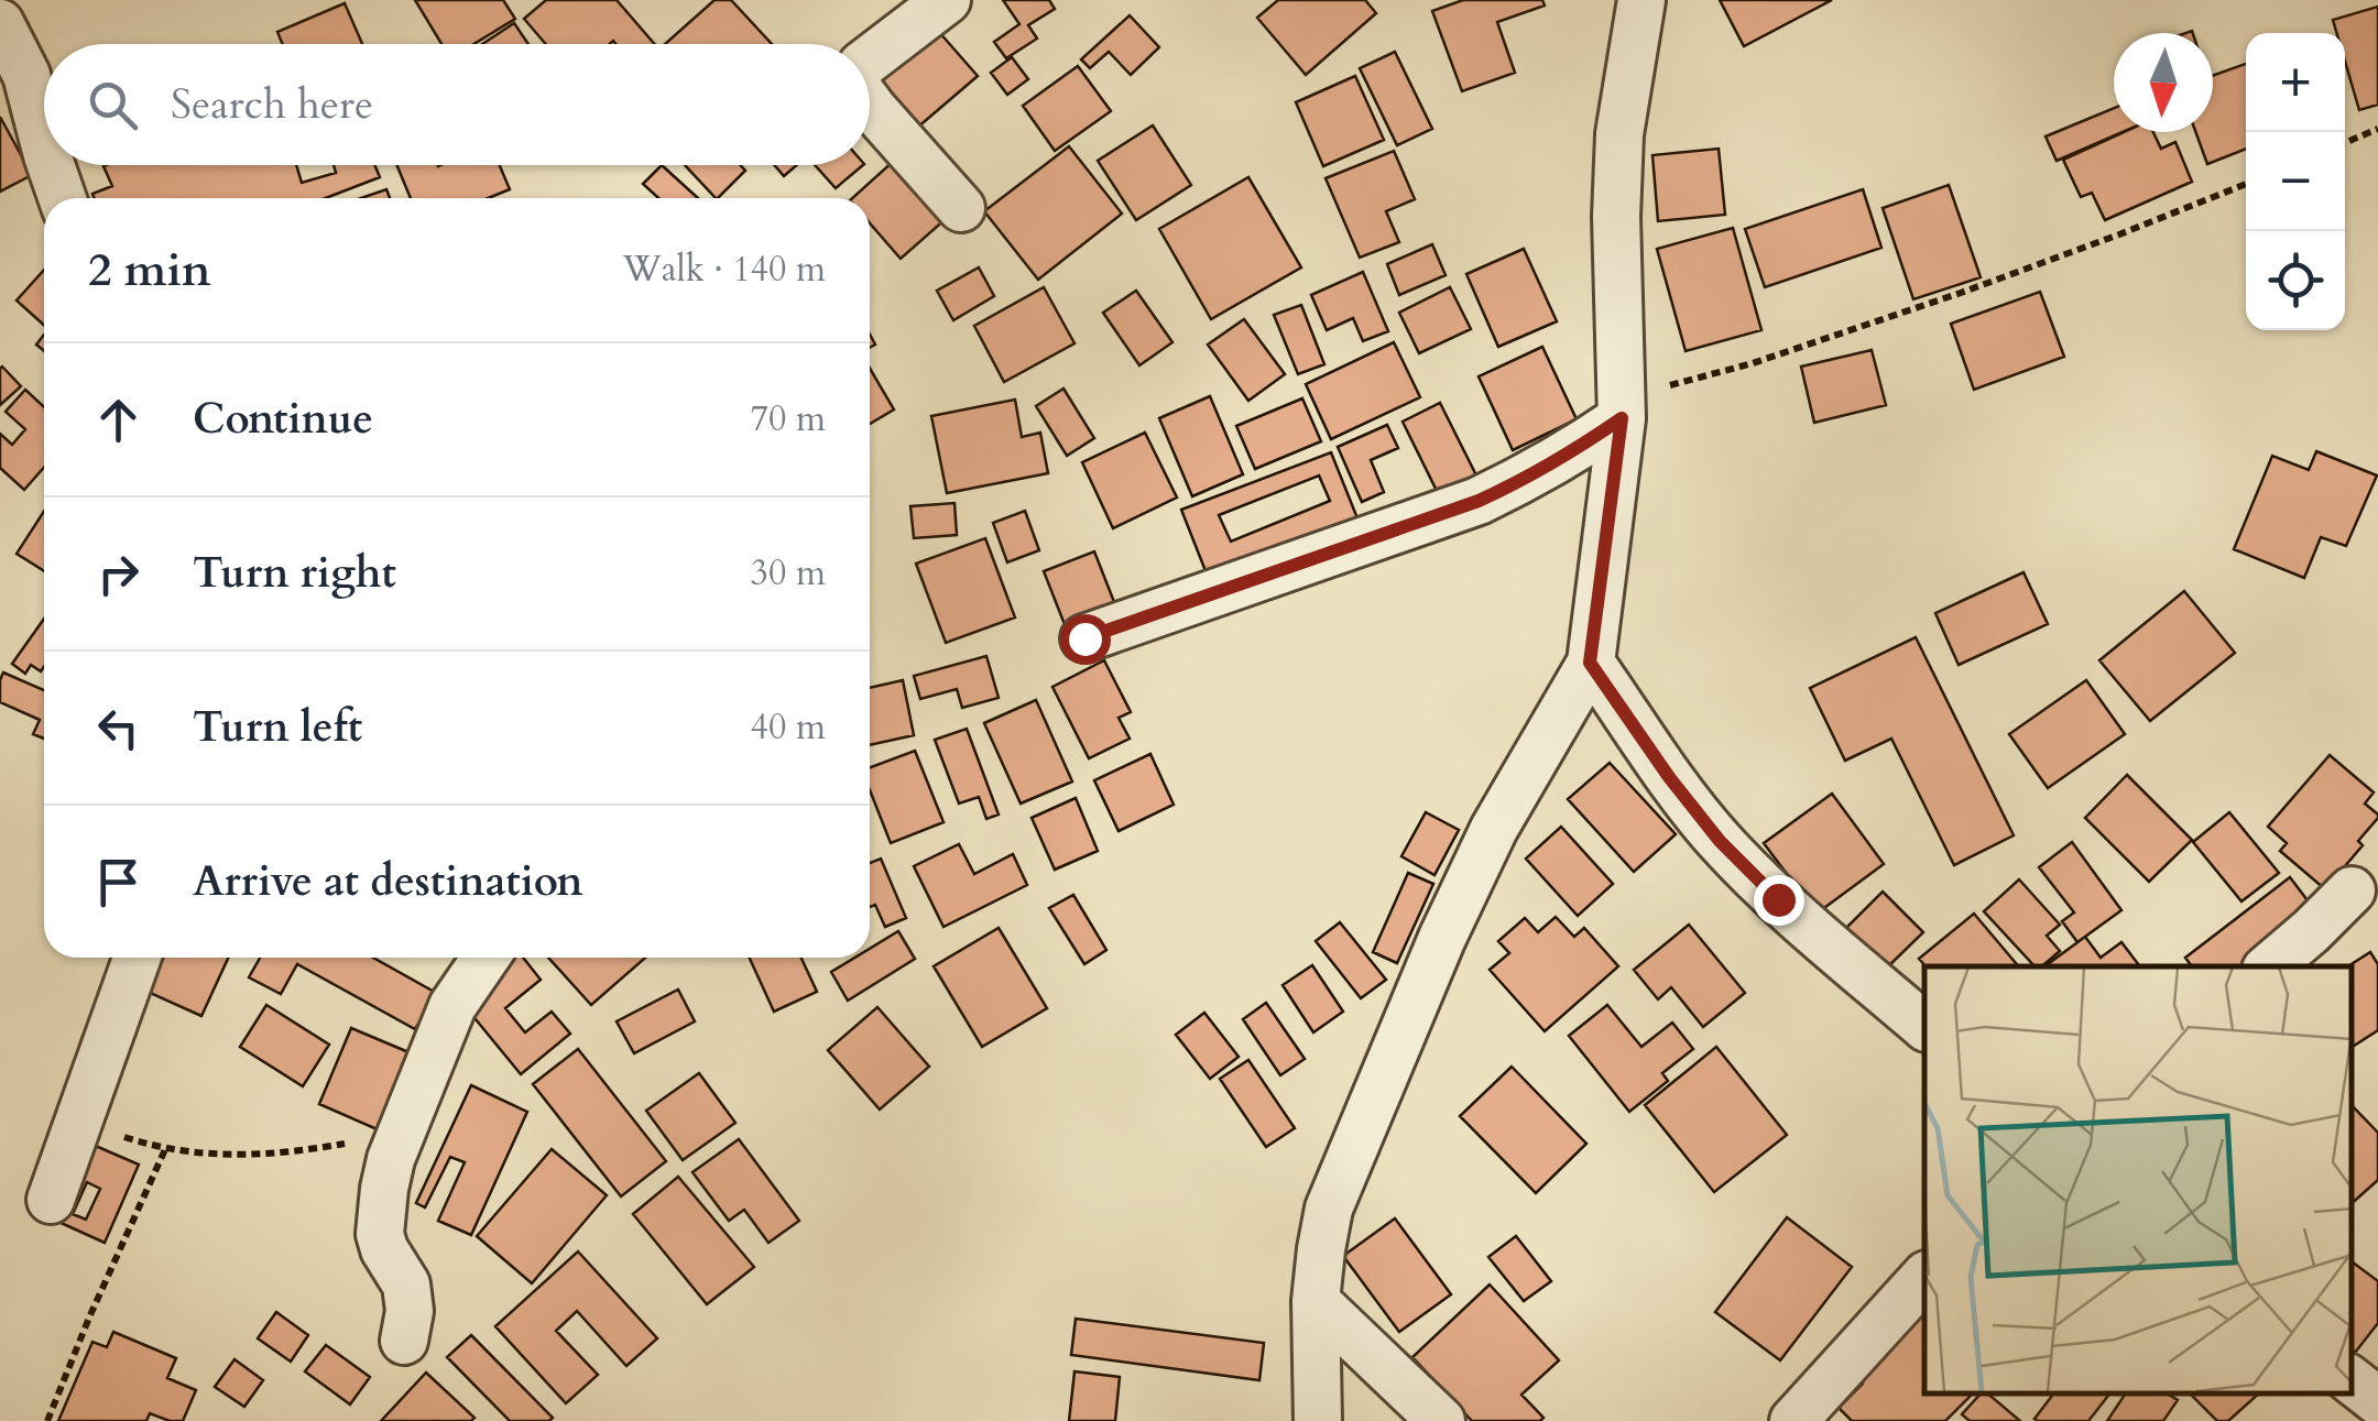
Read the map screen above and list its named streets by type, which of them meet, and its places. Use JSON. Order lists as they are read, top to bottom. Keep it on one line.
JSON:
{"north":"bottom","page":{"map_buttons":["+","−"],"search":"Search here","heading":["2 min","Walk · 140 m"],"list":[["Continue","70 m"],["Turn right","30 m"],["Turn left","40 m"],"Arrive at destination"]}}
